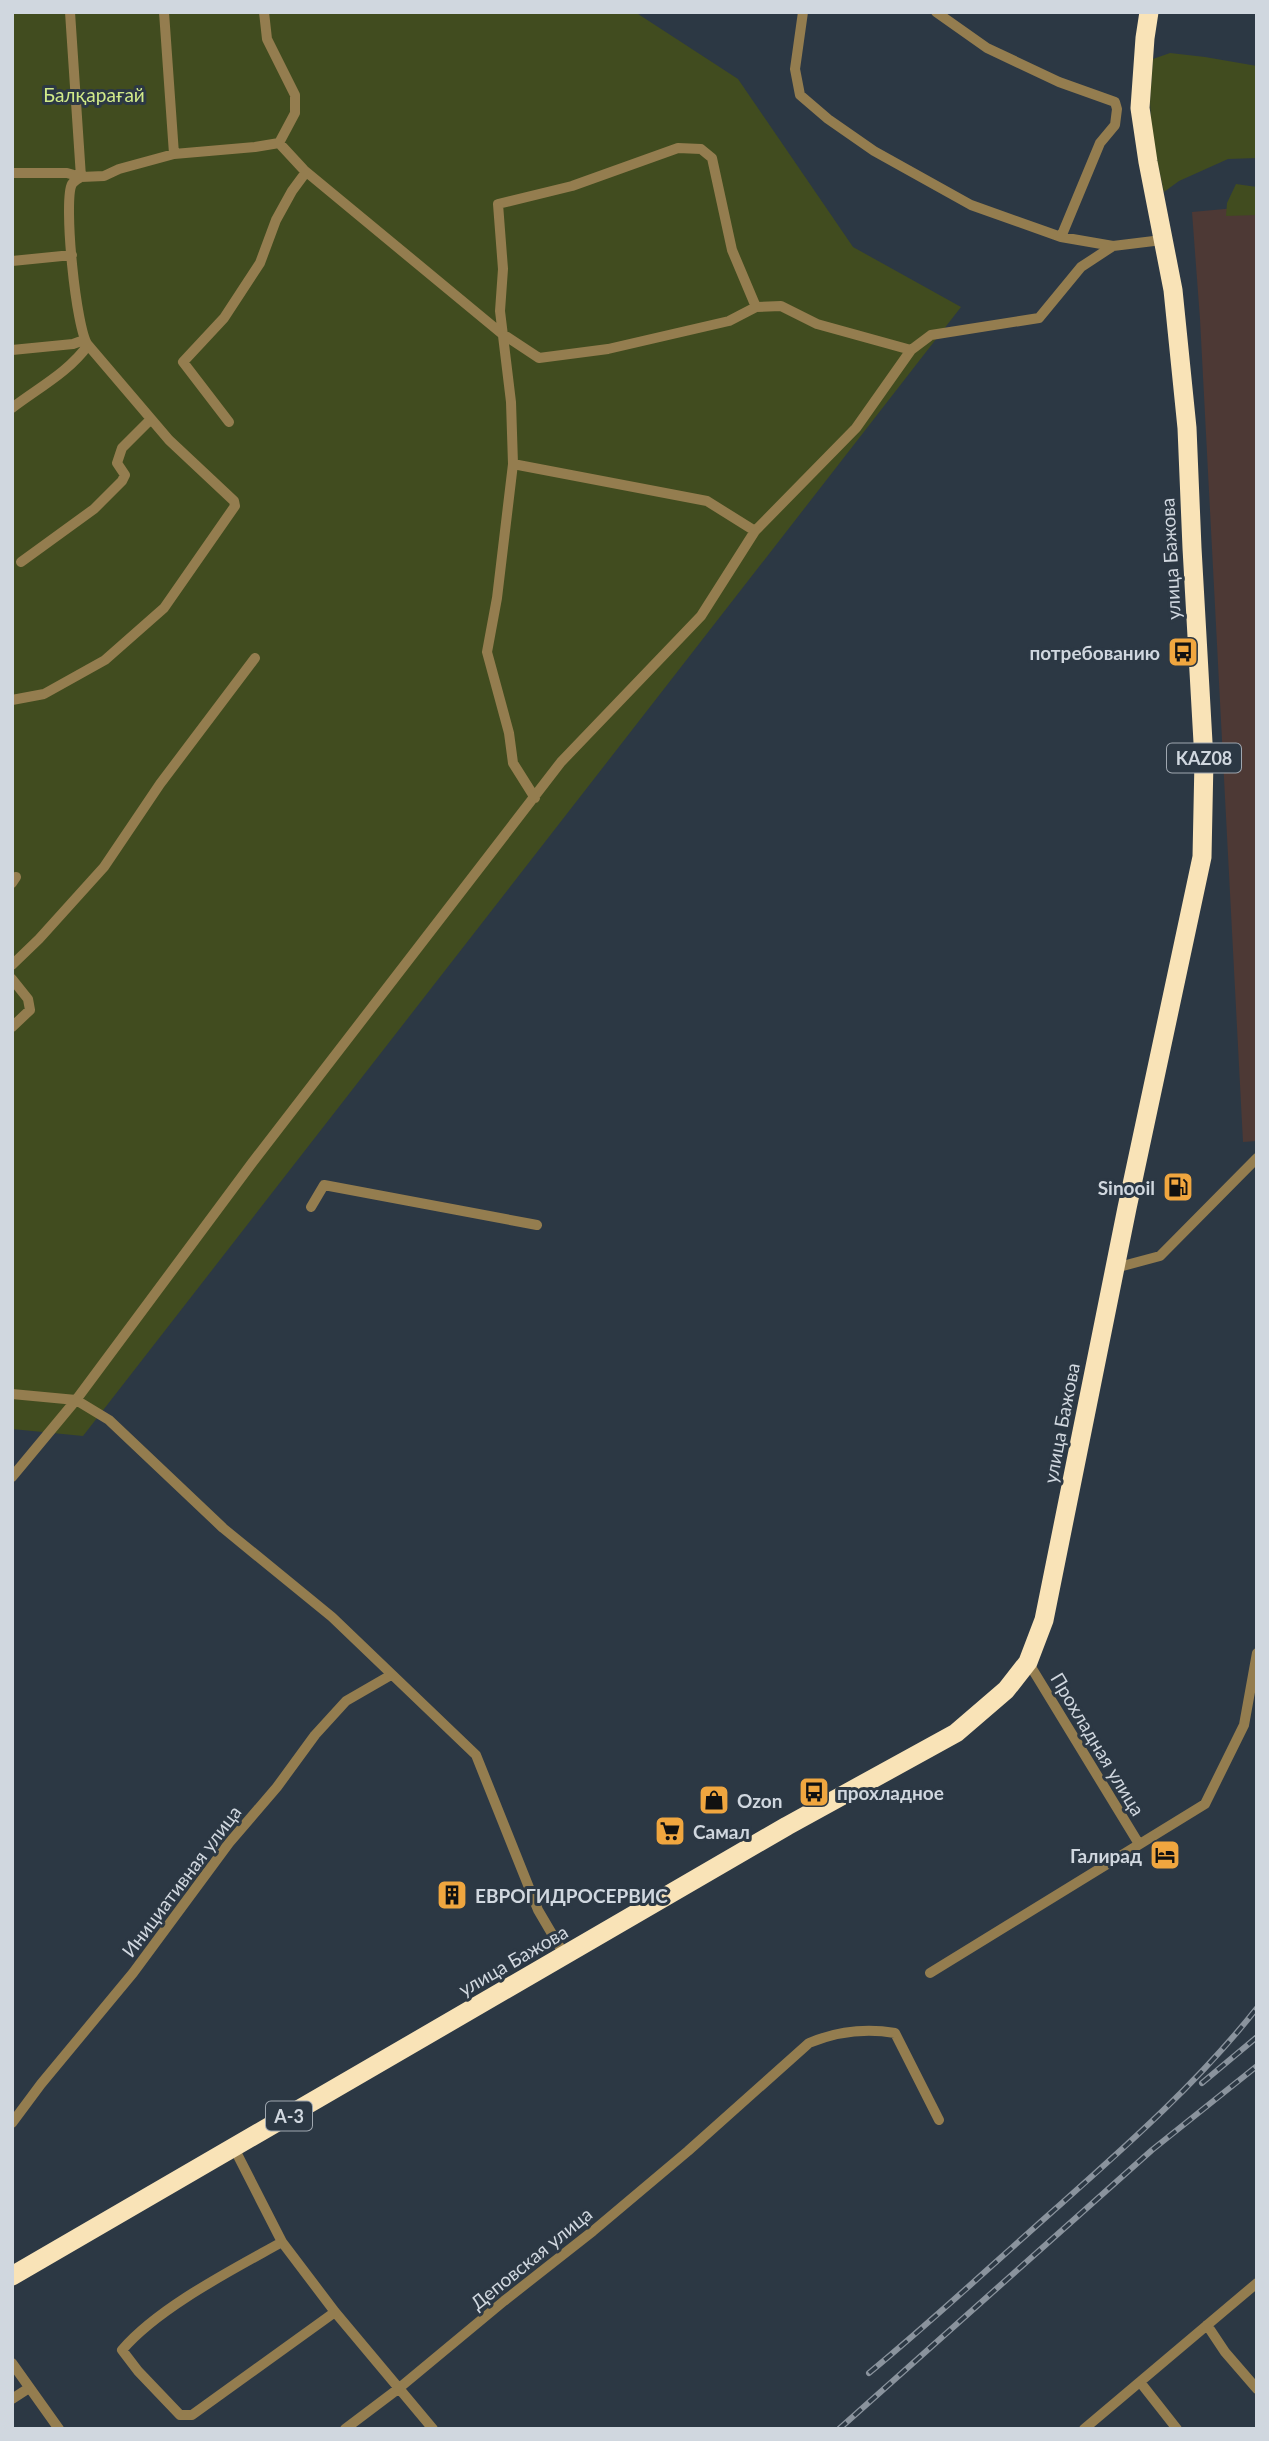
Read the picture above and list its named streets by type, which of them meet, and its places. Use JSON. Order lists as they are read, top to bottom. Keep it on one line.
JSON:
{"streets":{"highway":["улица Бажова","KAZ08","A-3"],"street":["Прохладная улица","Инициативная улица","Деповская улица"]},"crossings":[["улица Бажова","Прохладная улица"]],"parks":["Балқарағай"],"places":{"bus stop":["потребованию","прохладное"],"fuel station":["Sinooil"],"shop":["Ozon"],"supermarket":["Самал"],"hotel":["Галирад"],"building":["ЕВРОГИДРОСЕРВИС"]}}
